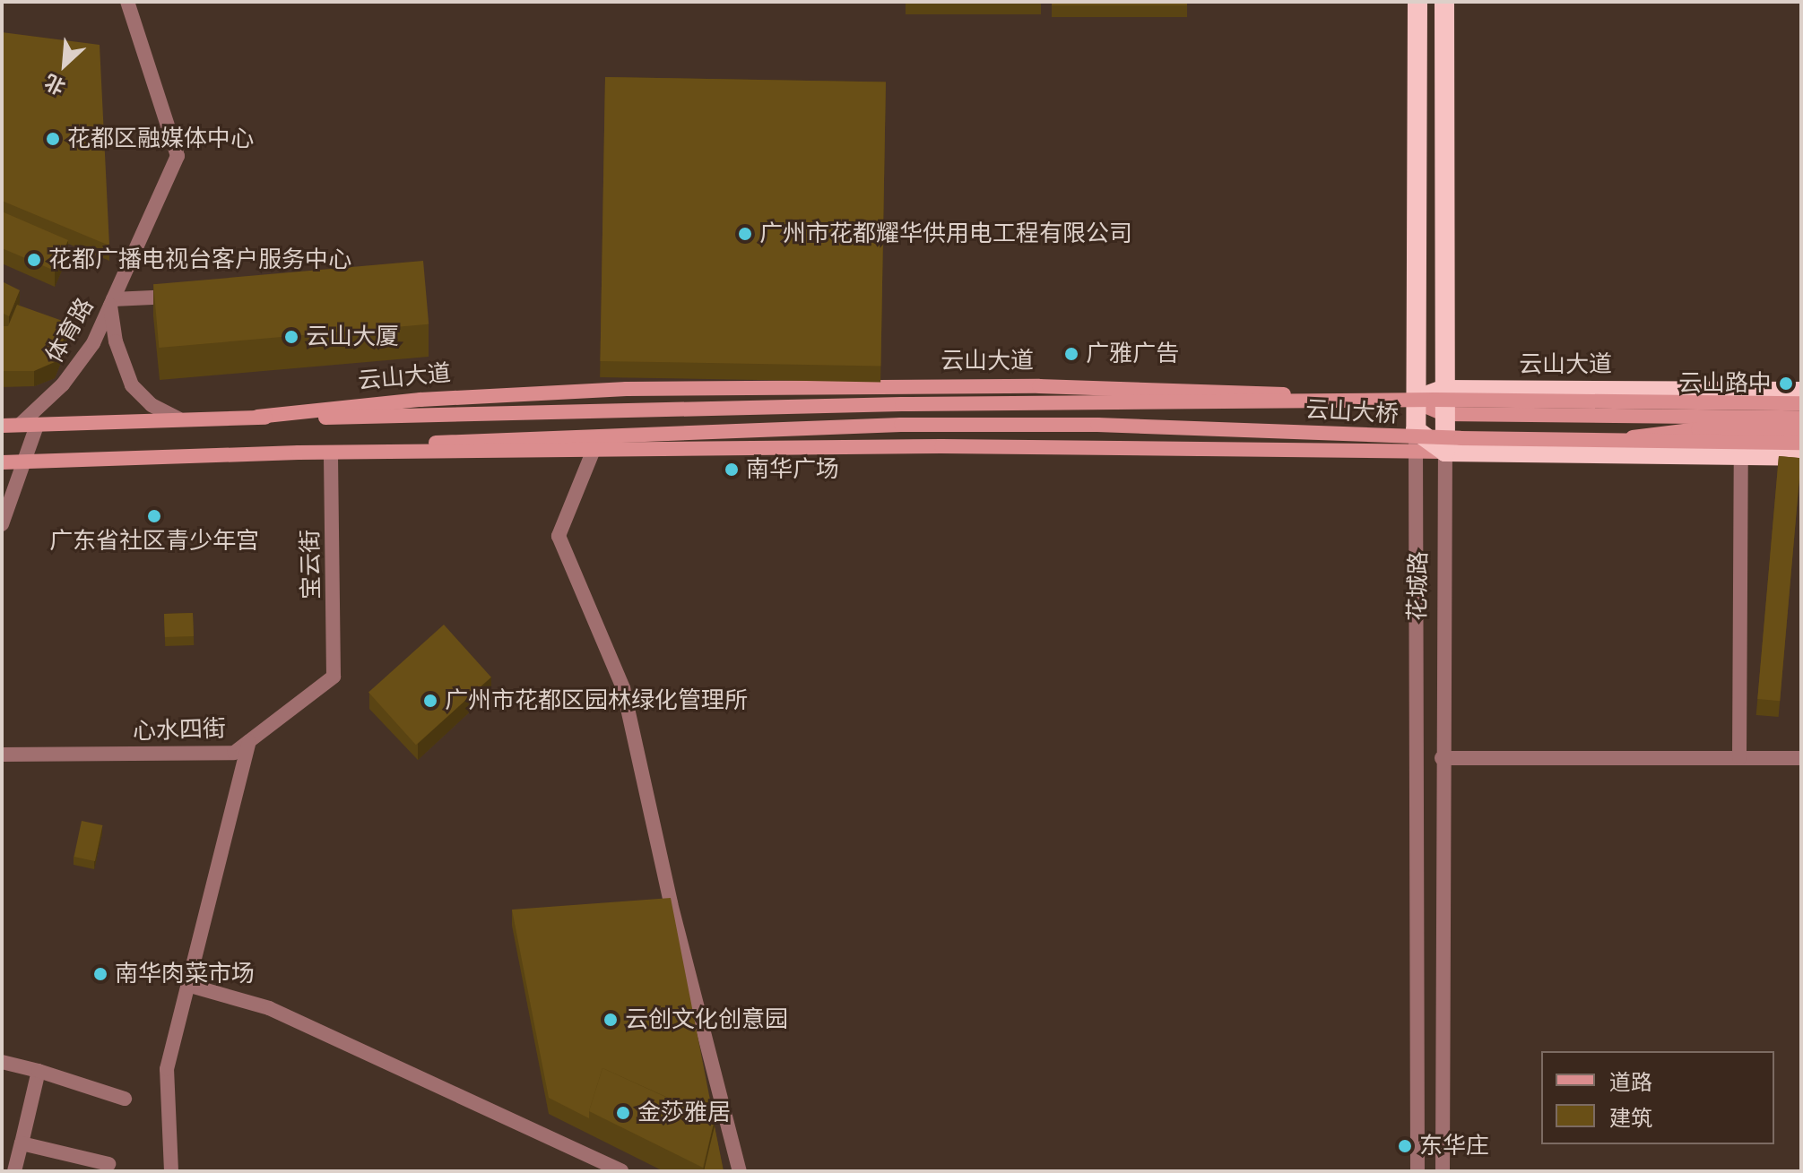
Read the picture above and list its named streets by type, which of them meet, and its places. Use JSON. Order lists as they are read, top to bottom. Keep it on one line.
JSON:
{"streets":{"highway":["云山大道","花城路"],"main road":["云山大桥"],"street":["体育路","宝云街","心水四街"]},"crossings":[["体育路","云山大道"],["云山大道","云山大桥"],["云山大道","花城路"],["宝云街","心水四街"]],"places":["花都区融媒体中心","广州市花都耀华供用电工程有限公司","花都广播电视台客户服务中心","云山大厦","广雅广告","云山路中","南华广场","广东省社区青少年宫","广州市花都区园林绿化管理所","南华肉菜市场","云创文化创意园","金莎雅居","东华庄"],"legend":["道路","建筑"],"north":"bottom left"}
